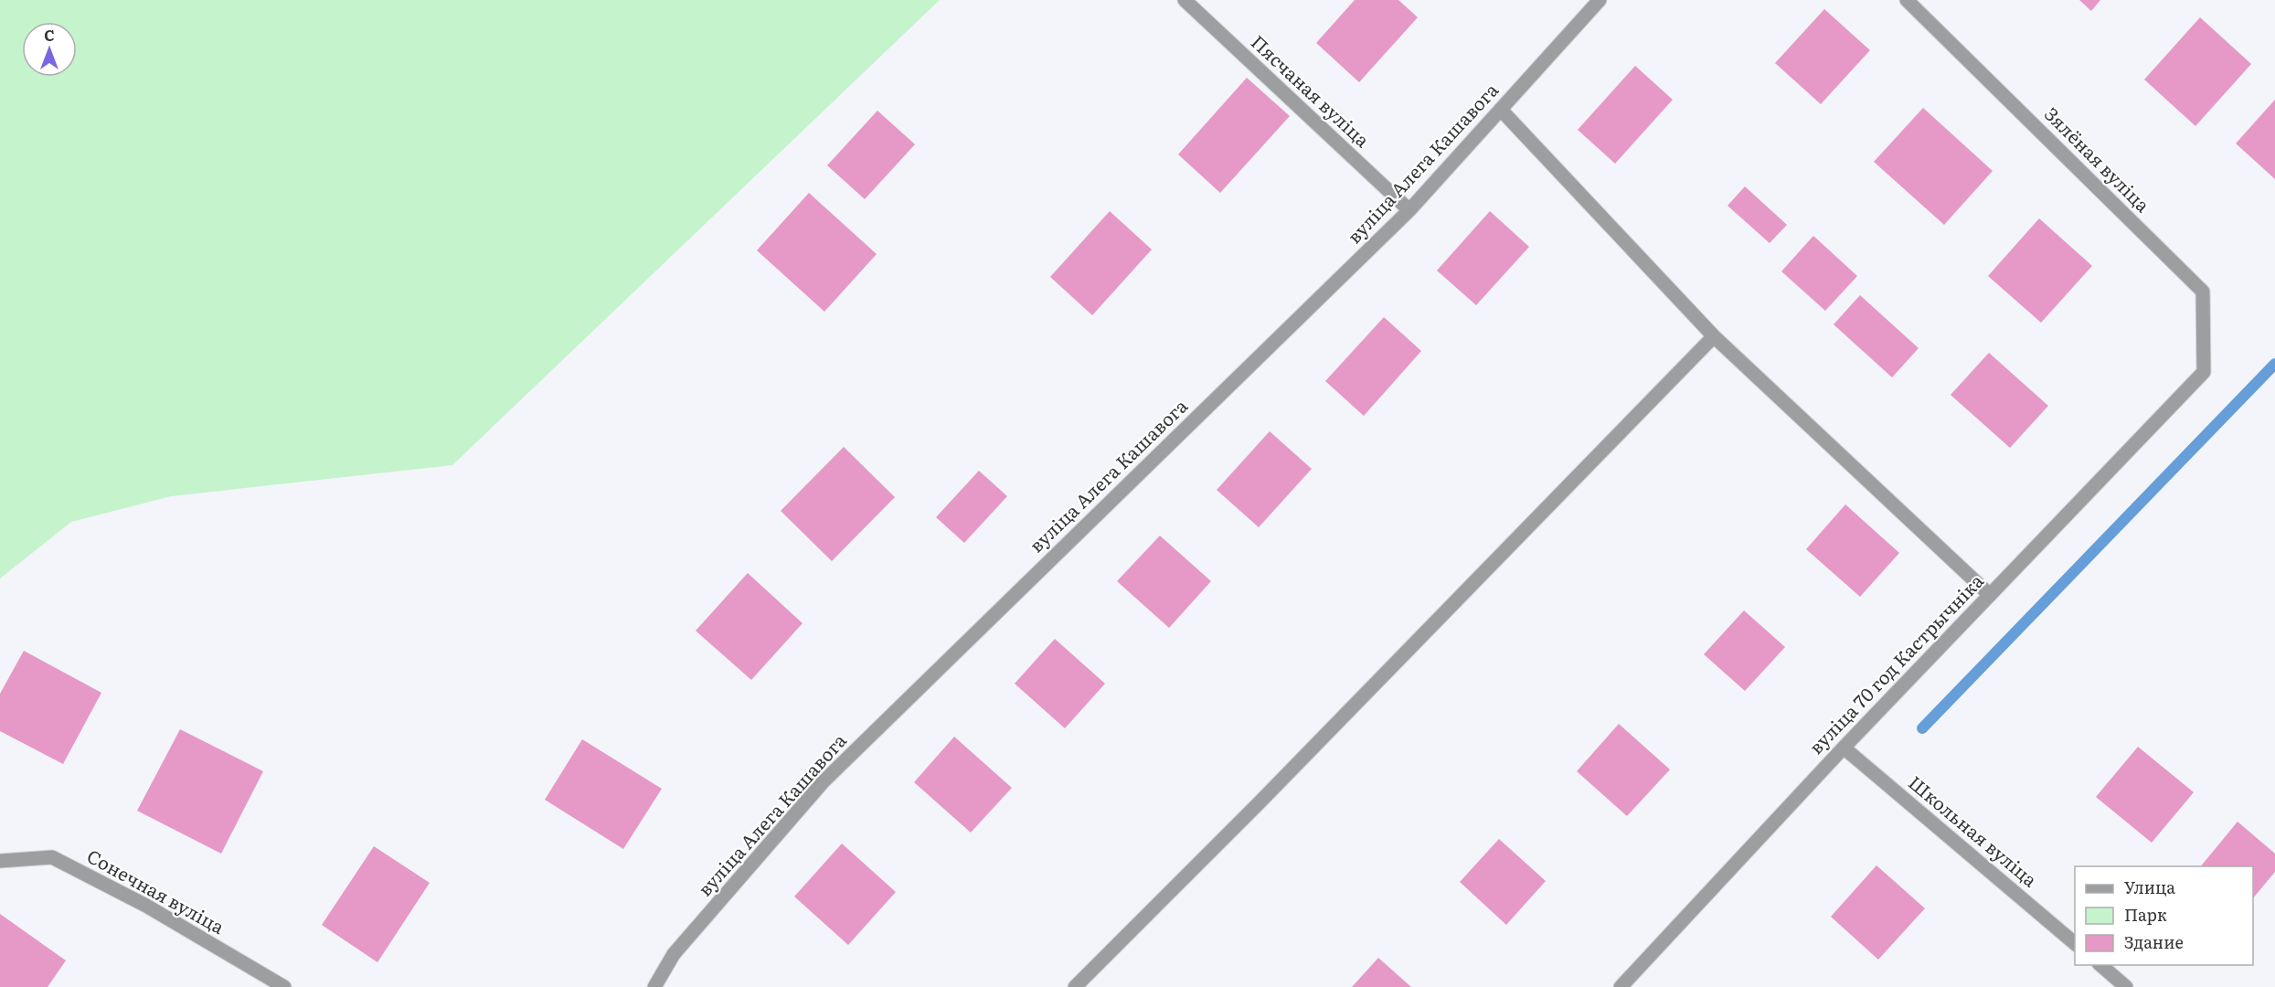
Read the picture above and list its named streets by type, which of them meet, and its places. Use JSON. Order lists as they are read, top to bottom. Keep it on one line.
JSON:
{"streets":{"street":["Пясчаная вуліца","Зялёная вуліца","вуліца Алега Кашавога","вуліца 70 год Кастрычніка","Школьная вуліца","Сонечная вуліца"]},"crossings":[["Пясчаная вуліца","вуліца Алега Кашавога"],["Зялёная вуліца","вуліца 70 год Кастрычніка"],["вуліца 70 год Кастрычніка","Школьная вуліца"]],"legend":["Улица","Парк","Здание"],"north":"top"}
